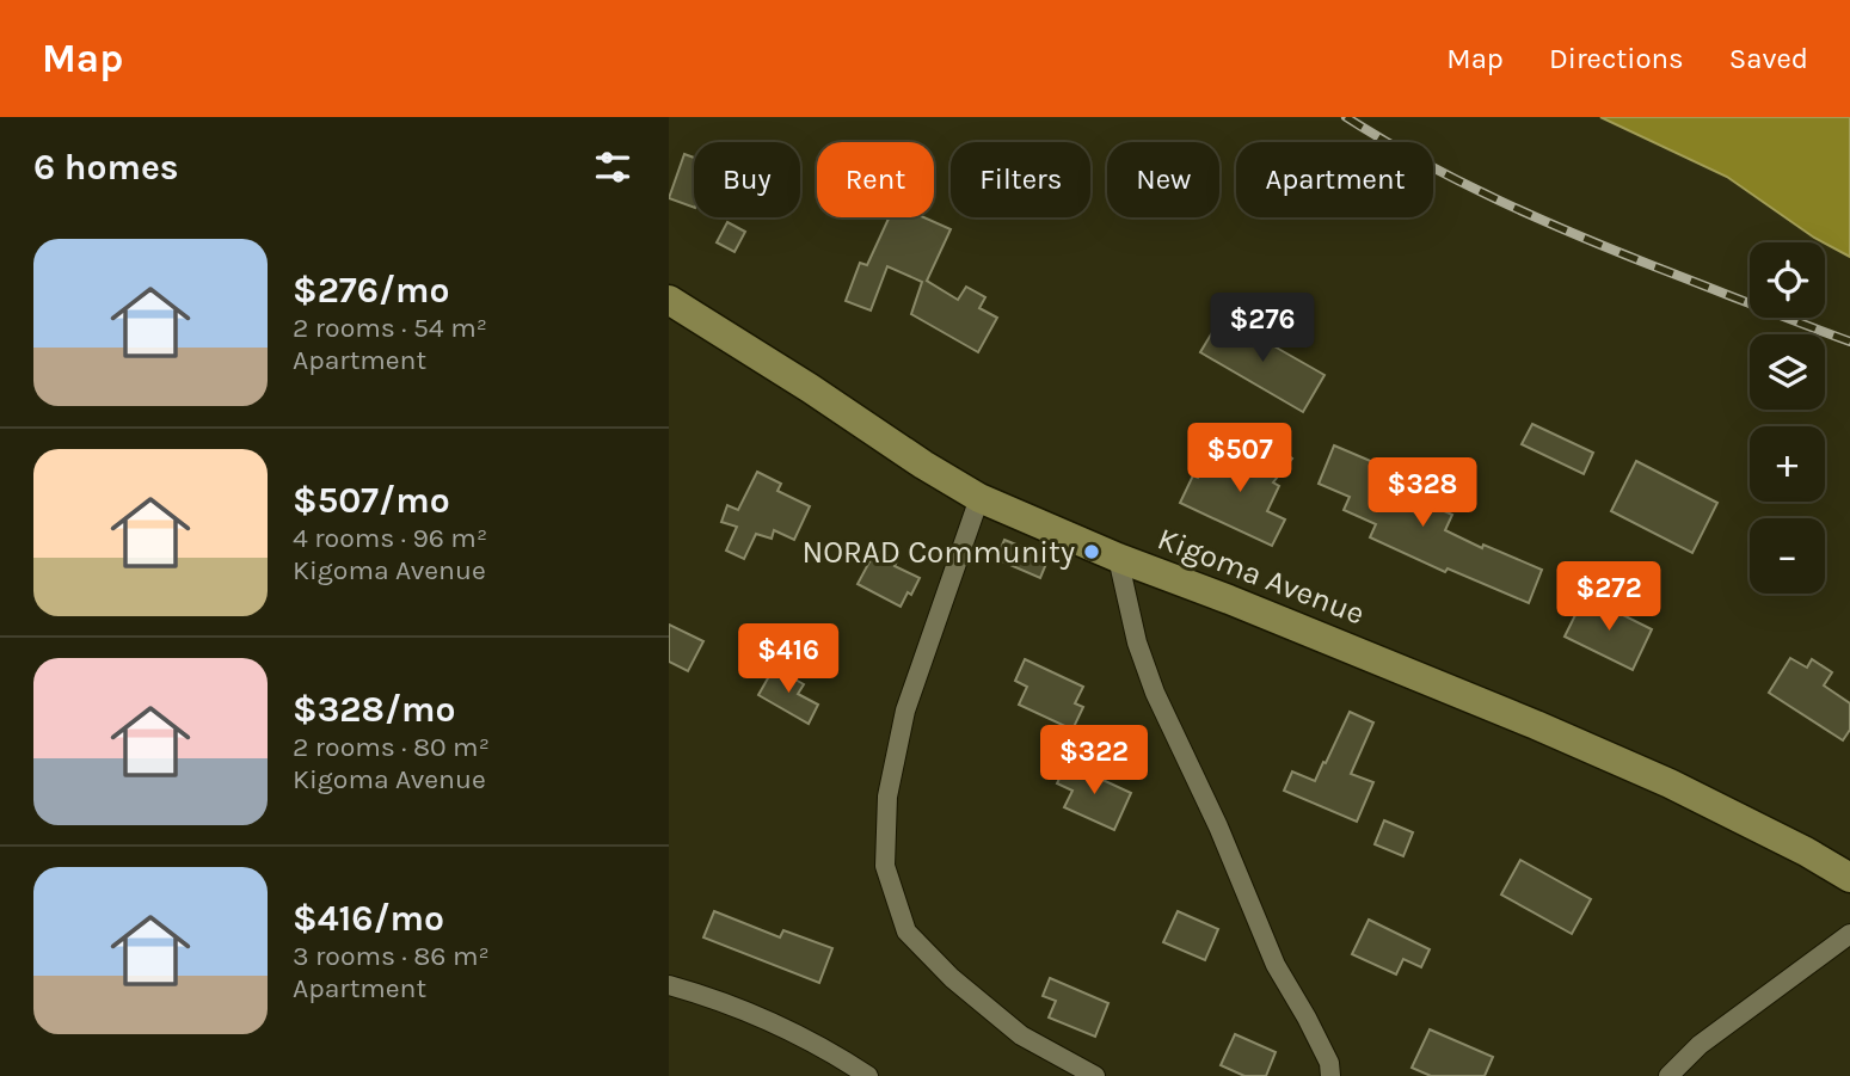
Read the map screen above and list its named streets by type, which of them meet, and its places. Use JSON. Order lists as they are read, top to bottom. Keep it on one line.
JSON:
{"streets":{"main road":["Kigoma Avenue"]},"places":["NORAD Community"],"page":{"header":"Map","nav":["Map","Directions","Saved"],"heading":"6 homes","chip":["Buy","Rent","Filters","New","Apartment"],"list":[{"name":"$276/mo","note":"2 rooms · 54 m² · Apartment"},{"name":"$507/mo","note":"4 rooms · 96 m² · Kigoma Avenue"},{"name":"$328/mo","note":"2 rooms · 80 m² · Kigoma Avenue"},{"name":"$416/mo","note":"3 rooms · 86 m² · Apartment"}],"map_buttons":["+","−"],"price":["$276","$507","$328","$272","$416","$322"]}}
